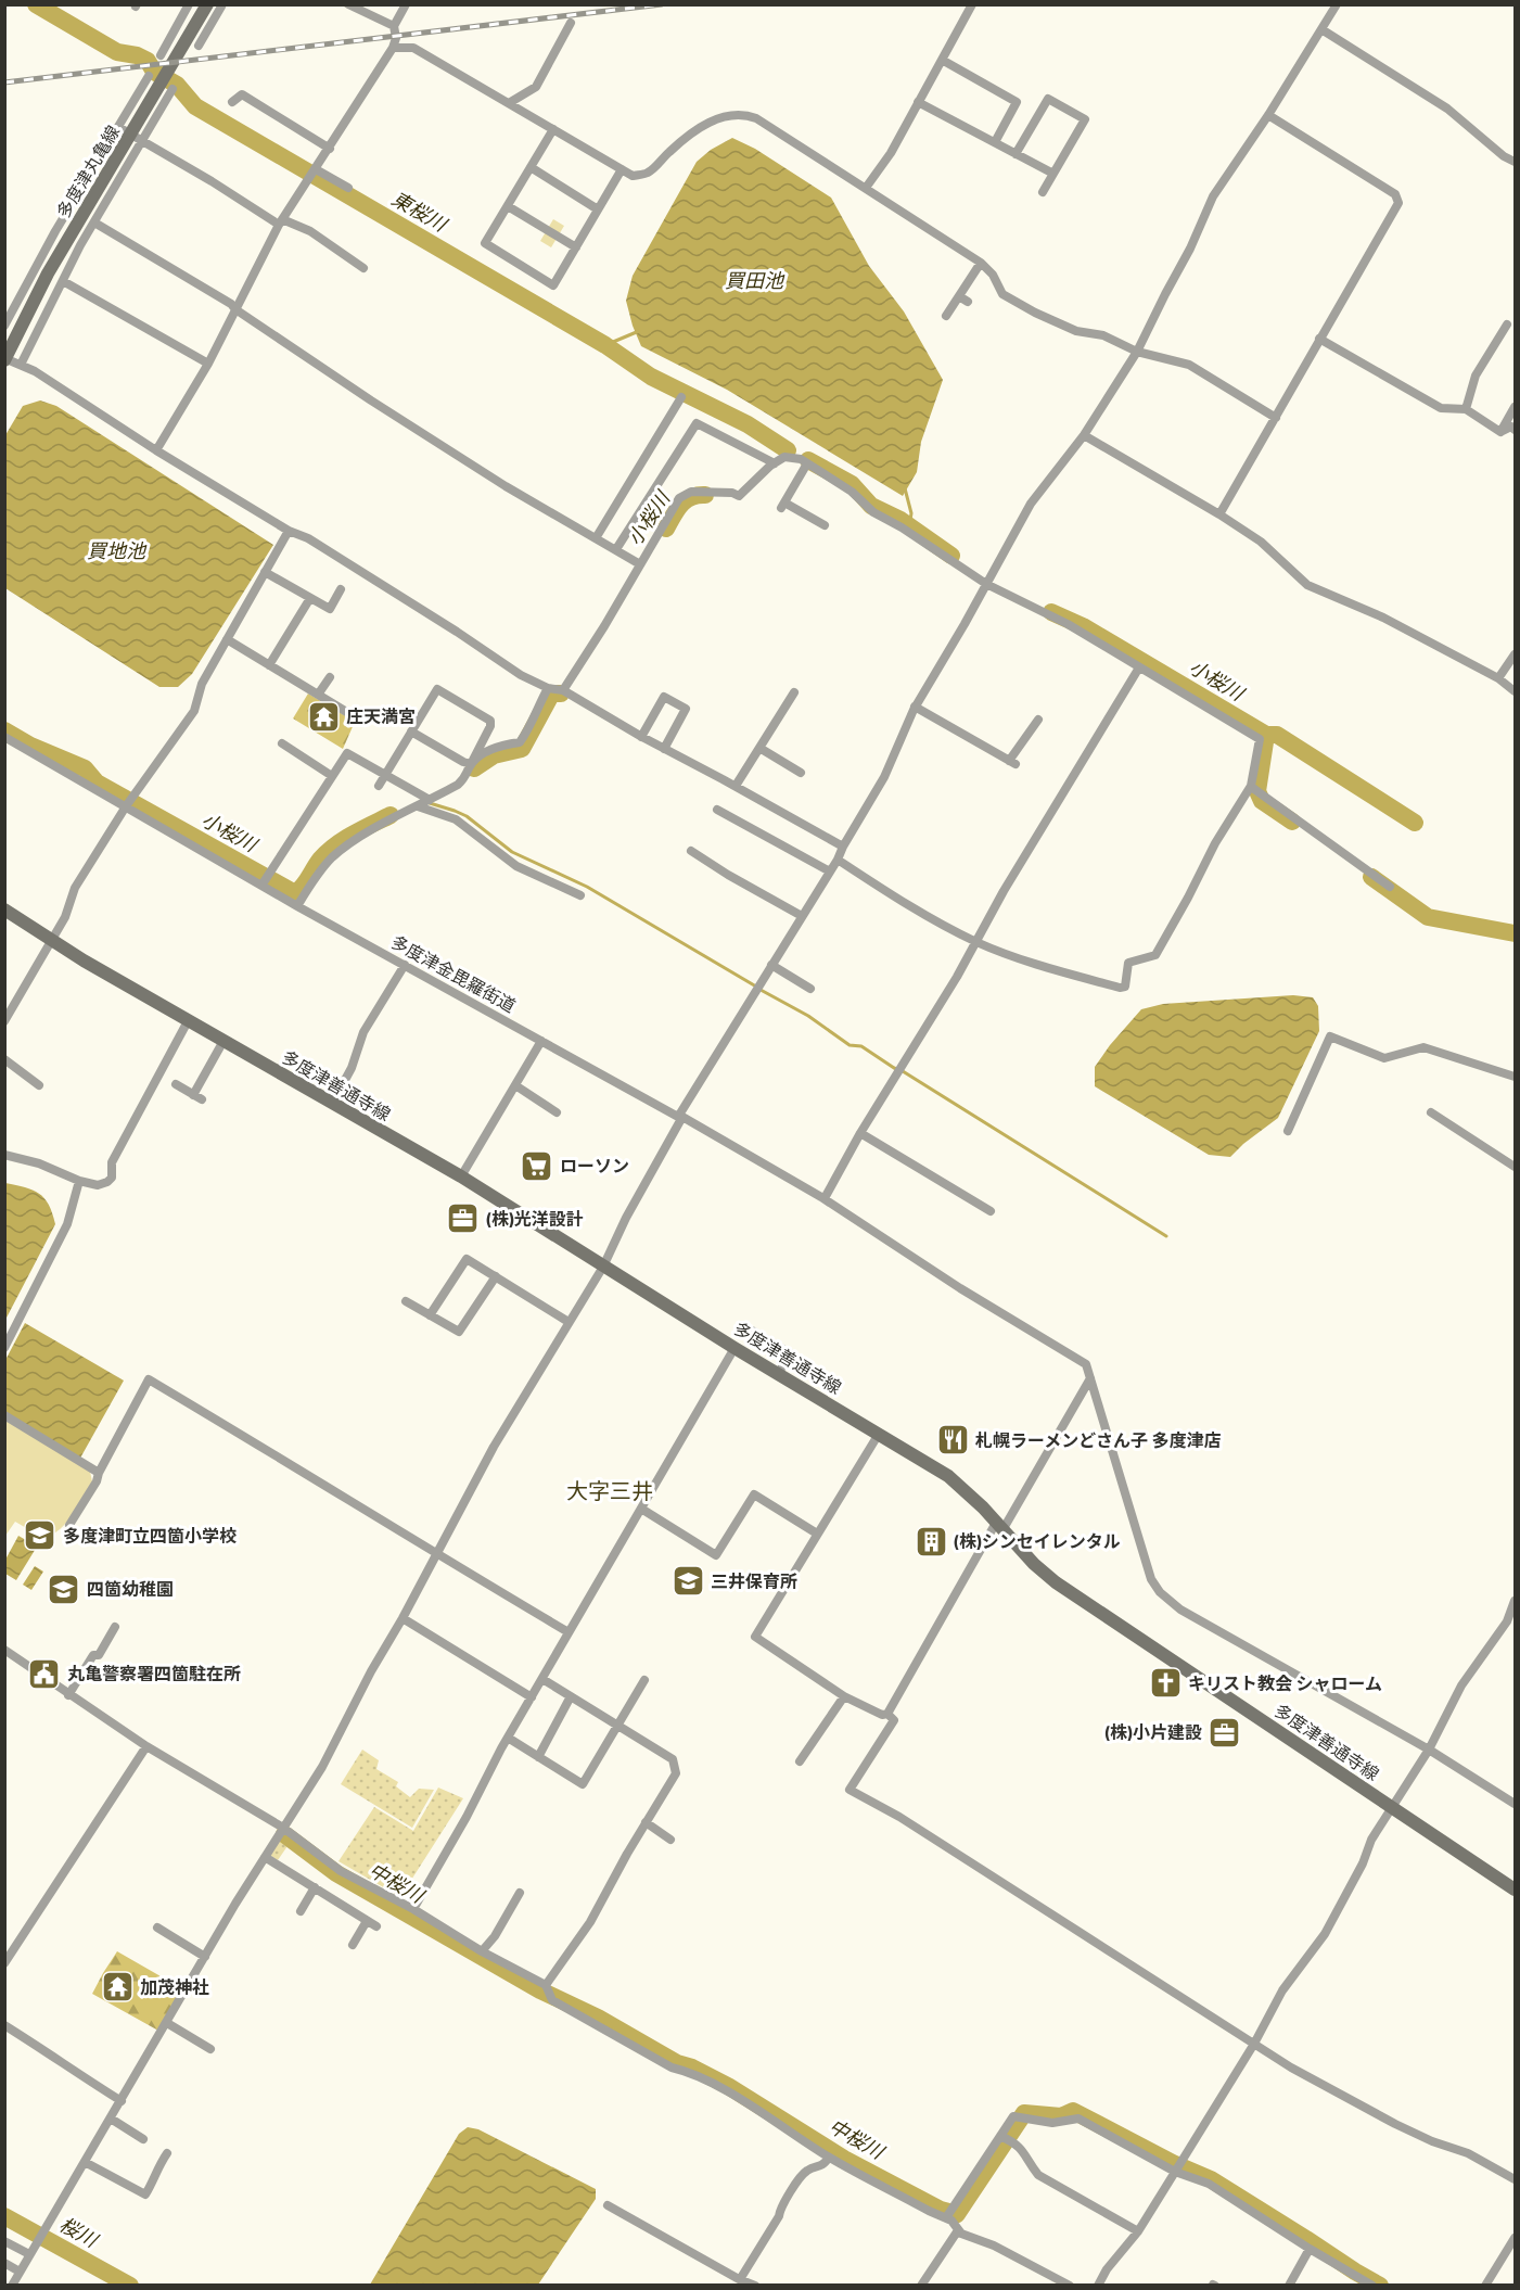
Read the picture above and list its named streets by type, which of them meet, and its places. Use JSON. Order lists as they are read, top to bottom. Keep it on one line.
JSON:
{"streets":{"main road":["多度津丸亀線","多度津善通寺線"],"street":["多度津金毘羅街道"]},"districts":["大字三井"],"water":["東桜川","買田池","小桜川","買地池","中桜川","桜川"],"places":{"temple":["庄天満宮","加茂神社"],"supermarket":["ローソン"],"office":["(株)光洋設計","(株)小片建設"],"restaurant":["札幌ラーメンどさん子 多度津店"],"school or university":["多度津町立四箇小学校","三井保育所","四箇幼稚園"],"building":["(株)シンセイレンタル"],"public building":["丸亀警察署四箇駐在所"],"church":["キリスト教会 シャローム"]}}
